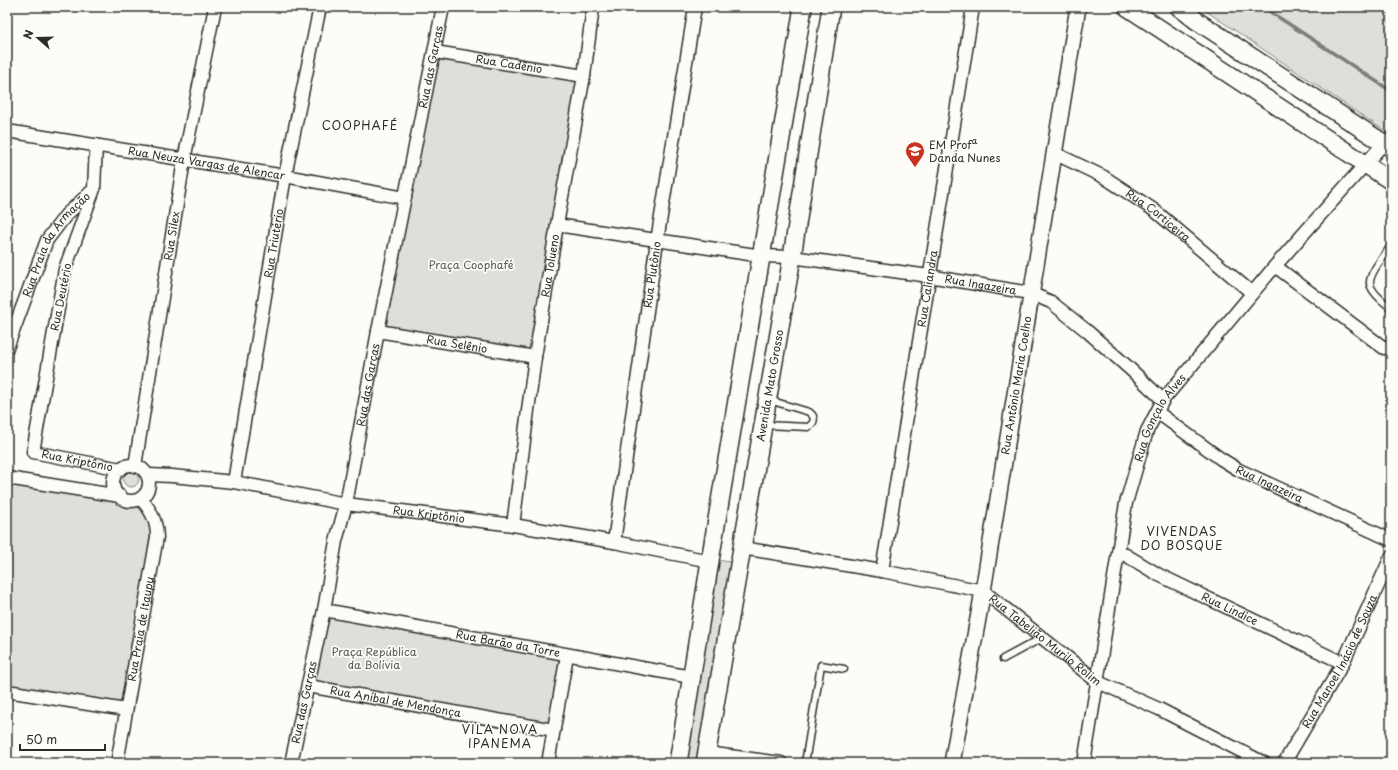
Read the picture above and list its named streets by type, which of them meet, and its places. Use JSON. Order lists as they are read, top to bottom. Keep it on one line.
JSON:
{"streets":{"main road":["Avenida Mato Grosso"],"street":["Rua Cadênio","Rua das Garças","Rua Neuza Vargas de Alencar","Rua Corticeira","Rua Silex","Rua Triutério","Rua Praia da Armação","Rua Tolueno","Rua Plutônio","Rua Ingazeira","Rua Caliandra","Rua Deutério","Rua Selênio","Rua Antônio Maria Coelho","Rua Gonçalo Alves","Rua Kriptônio","Rua Lindice","Rua Praia de Itaupu","Rua Tabelião Murilo Rolim","Rua Barão da Torre","Rua Manoel Inácio de Souza","Rua Aníbal de Mendonça"]},"crossings":[["Rua Cadênio","Rua das Garças"],["Rua Cadênio","Rua Tolueno"],["Rua das Garças","Rua Neuza Vargas de Alencar"],["Rua das Garças","Rua Selênio"],["Rua das Garças","Rua Kriptônio"],["Rua das Garças","Rua Barão da Torre"],["Rua das Garças","Rua Aníbal de Mendonça"],["Rua Neuza Vargas de Alencar","Rua Silex"],["Rua Neuza Vargas de Alencar","Rua Triutério"],["Rua Neuza Vargas de Alencar","Rua Deutério"],["Rua Corticeira","Rua Antônio Maria Coelho"],["Rua Corticeira","Rua Gonçalo Alves"],["Rua Silex","Rua Kriptônio"],["Rua Silex","Rua Praia de Itaupu"],["Rua Triutério","Rua Kriptônio"],["Rua Praia da Armação","Rua Deutério"],["Rua Tolueno","Rua Selênio"],["Rua Tolueno","Rua Kriptônio"],["Rua Plutônio","Rua Kriptônio"],["Rua Ingazeira","Rua Caliandra"],["Rua Ingazeira","Avenida Mato Grosso"],["Rua Ingazeira","Rua Antônio Maria Coelho"],["Rua Ingazeira","Rua Gonçalo Alves"],["Rua Caliandra","Rua Tabelião Murilo Rolim"],["Rua Deutério","Rua Kriptônio"],["Avenida Mato Grosso","Rua Tabelião Murilo Rolim"],["Rua Antônio Maria Coelho","Rua Tabelião Murilo Rolim"],["Rua Gonçalo Alves","Rua Lindice"],["Rua Gonçalo Alves","Rua Tabelião Murilo Rolim"],["Rua Kriptônio","Rua Praia de Itaupu"],["Rua Lindice","Rua Manoel Inácio de Souza"]],"districts":["COOPHAFÉ","VIVENDAS DO BOSQUE","VILA NOVA IPANEMA"],"parks":["Praça Coophafé","Praça República da Bolívia"],"places":{"school or university":["EM Profª Danda Nunes"]},"scale_bar":"50 m","north":"left"}
